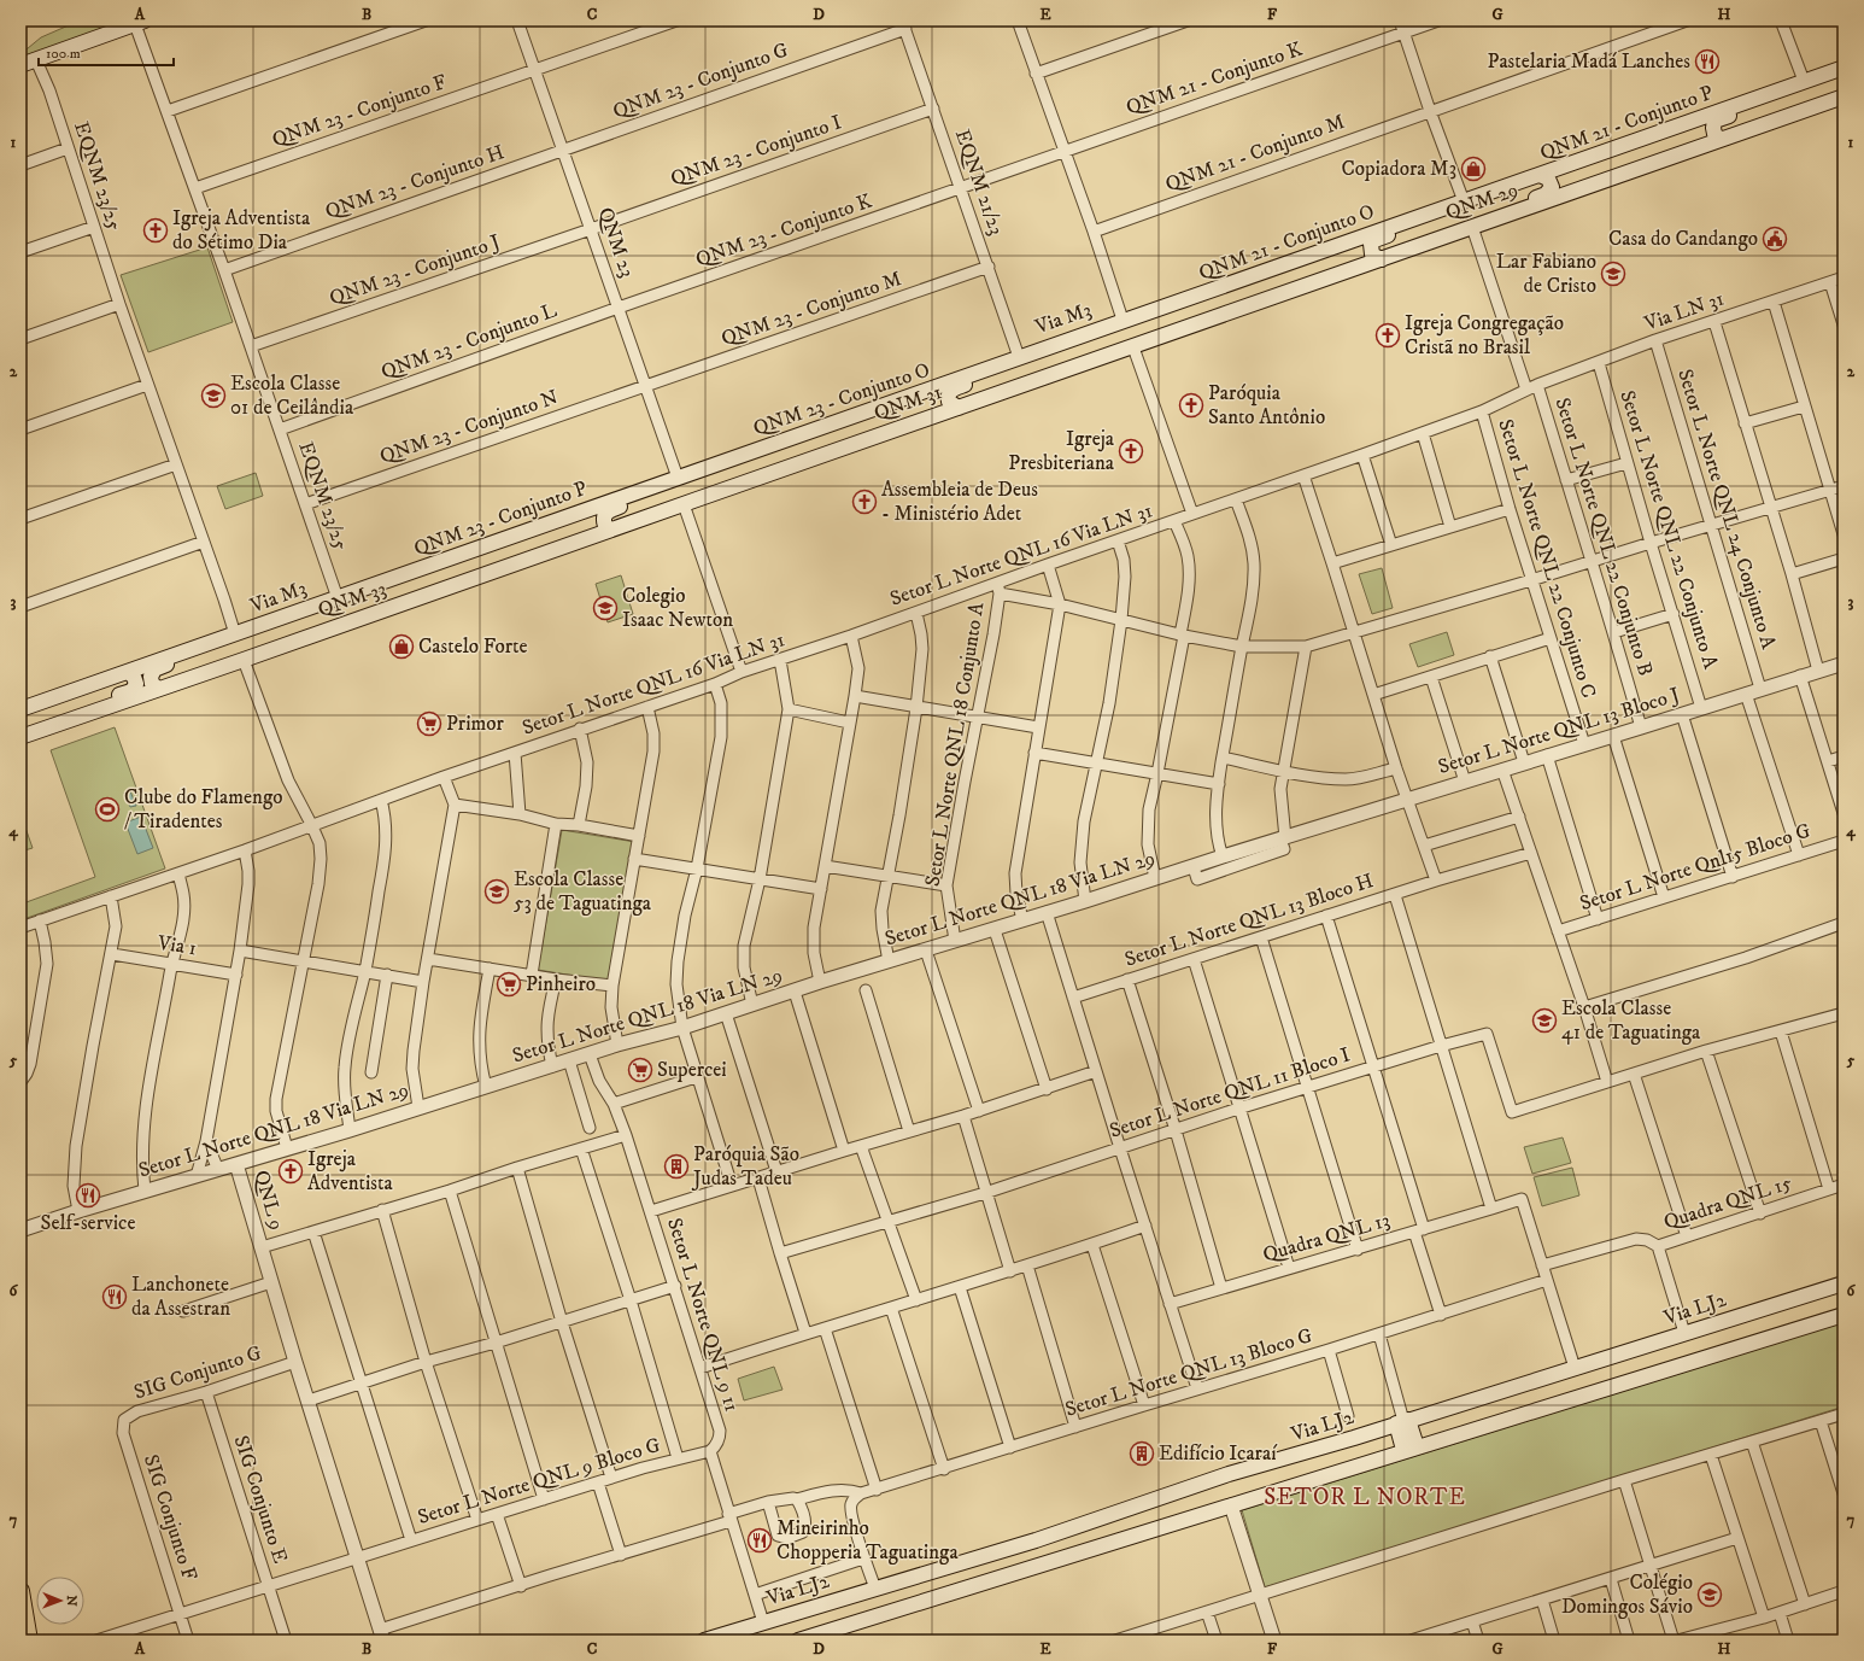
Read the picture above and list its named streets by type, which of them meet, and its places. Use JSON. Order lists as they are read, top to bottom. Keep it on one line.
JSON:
{"streets":{"main road":["QNM 21 - Conjunto P","QNM 29","QNM 21 - Conjunto O","Via M3","QNM 23 - Conjunto O","QNM 31","QNM 23 - Conjunto P","QNM 33","Via LJ2"],"street":["QNM 21 - Conjunto K","QNM 23 - Conjunto G","QNM 23 - Conjunto F","QNM 23 - Conjunto I","QNM 21 - Conjunto M","EQNM 23/25","QNM 23 - Conjunto H","EQNM 21/23","QNM 23 - Conjunto K","QNM 23","QNM 23 - Conjunto J","QNM 23 - Conjunto M","Via LN 31","QNM 23 - Conjunto L","QNM 23 - Conjunto N","Setor L Norte QNL 24 Conjunto A","Setor L Norte QNL 22 Conjunto A","Setor L Norte QNL 22 Conjunto B","Setor L Norte QNL 16 Via LN 31","Setor L Norte QNL 22 Conjunto C","Setor L Norte QNL 13 Bloco J","Setor L Norte QNL 18 Conjunto A","Setor L Norte Qnl15 Bloco G","Setor L Norte QNL 18 Via LN 29","Setor L Norte QNL 13 Bloco H","Via 1","Setor L Norte QNL 11 Bloco I","QNL 9","Quadra QNL 15","Quadra QNL 13","Setor L Norte QNL 9 11","SIG Conjunto G","Setor L Norte QNL 13 Bloco G","Setor L Norte QNL 9 Bloco G","SIG Conjunto E","SIG Conjunto F"]},"crossings":[["QNM 21 - Conjunto K","EQNM 21/23"],["QNM 21 - Conjunto K","QNM 23 - Conjunto K"],["QNM 23 - Conjunto G","QNM 23 - Conjunto H"],["QNM 23 - Conjunto G","EQNM 21/23"],["QNM 23 - Conjunto G","QNM 23"],["QNM 23 - Conjunto F","EQNM 23/25"],["QNM 23 - Conjunto F","QNM 23"],["QNM 21 - Conjunto P","QNM 21 - Conjunto O"],["QNM 23 - Conjunto I","EQNM 21/23"],["QNM 23 - Conjunto I","QNM 23"],["QNM 23 - Conjunto I","QNM 23 - Conjunto J"],["EQNM 23/25","QNM 23 - Conjunto H"],["EQNM 23/25","QNM 23 - Conjunto J"],["EQNM 23/25","Via M3"],["EQNM 23/25","QNM 23 - Conjunto L"],["EQNM 23/25","QNM 23 - Conjunto N"],["EQNM 23/25","QNM 23 - Conjunto P"],["QNM 23 - Conjunto H","QNM 23"],["EQNM 21/23","QNM 23 - Conjunto K"],["EQNM 21/23","QNM 23 - Conjunto M"],["EQNM 21/23","Via M3"],["EQNM 21/23","QNM 23 - Conjunto O"],["QNM 29","QNM 31"],["QNM 23 - Conjunto K","QNM 23"],["QNM 23 - Conjunto K","QNM 23 - Conjunto L"],["QNM 23","QNM 23 - Conjunto J"],["QNM 23","QNM 23 - Conjunto M"],["QNM 23","QNM 23 - Conjunto L"],["QNM 23","QNM 23 - Conjunto O"],["QNM 23","QNM 23 - Conjunto N"],["QNM 23","QNM 23 - Conjunto P"],["QNM 21 - Conjunto O","Via M3"],["QNM 23 - Conjunto M","QNM 23 - Conjunto N"],["Via LN 31","Setor L Norte QNL 24 Conjunto A"],["Via LN 31","Setor L Norte QNL 22 Conjunto A"],["Via LN 31","Setor L Norte QNL 22 Conjunto B"],["Via LN 31","Setor L Norte QNL 16 Via LN 31"],["Via M3","QNM 23 - Conjunto O"],["Via M3","QNM 23 - Conjunto P"],["QNM 23 - Conjunto O","QNM 23 - Conjunto P"],["QNM 31","QNM 33"],["Setor L Norte QNL 24 Conjunto A","Setor L Norte QNL 13 Bloco J"],["Setor L Norte QNL 22 Conjunto A","Setor L Norte QNL 13 Bloco J"],["Setor L Norte QNL 22 Conjunto B","Setor L Norte QNL 16 Via LN 31"],["Setor L Norte QNL 22 Conjunto B","Setor L Norte QNL 13 Bloco J"],["Setor L Norte QNL 16 Via LN 31","Setor L Norte QNL 22 Conjunto C"],["Setor L Norte QNL 16 Via LN 31","Setor L Norte QNL 18 Conjunto A"],["Setor L Norte QNL 22 Conjunto C","Setor L Norte QNL 13 Bloco J"],["Setor L Norte QNL 13 Bloco J","Setor L Norte QNL 18 Via LN 29"],["Setor L Norte QNL 18 Conjunto A","Setor L Norte QNL 18 Via LN 29"],["Setor L Norte QNL 18 Via LN 29","QNL 9"],["Setor L Norte QNL 18 Via LN 29","Setor L Norte QNL 9 11"],["QNL 9","SIG Conjunto G"],["QNL 9","Setor L Norte QNL 9 Bloco G"],["Quadra QNL 15","Via LJ2"],["Setor L Norte QNL 9 11","Setor L Norte QNL 9 Bloco G"],["SIG Conjunto G","SIG Conjunto E"],["SIG Conjunto G","SIG Conjunto F"],["Setor L Norte QNL 9 Bloco G","SIG Conjunto E"],["SIG Conjunto E","SIG Conjunto F"]],"districts":["SETOR L NORTE"],"places":{"restaurant":["Pastelaria Madá Lanches","Self-service","Lanchonete da Assestran","Mineirinho Chopperia Taguatinga"],"shop":["Copiadora M3","Castelo Forte"],"church":["Igreja Adventista do Sétimo Dia","Igreja Congregação Cristã no Brasil","Paróquia Santo Antônio","Igreja Presbiteriana","Assembleia de Deus - Ministério Adet","Igreja Adventista"],"public building":["Casa do Candango"],"school or university":["Lar Fabiano de Cristo","Escola Classe 01 de Ceilândia","Colegio Isaac Newton","Escola Classe 53 de Taguatinga","Escola Classe 41 de Taguatinga","Colégio Domingos Sávio"],"supermarket":["Primor","Pinheiro","Supercei"],"sports":["Clube do Flamengo / Tiradentes"],"building":["Paróquia São Judas Tadeu","Edifício Icaraí"]},"scale_bar":"100 m","north":"right","grid":{"columns":["A","B","C","D","E","F","G","H"],"rows":["1","2","3","4","5","6","7"]}}
